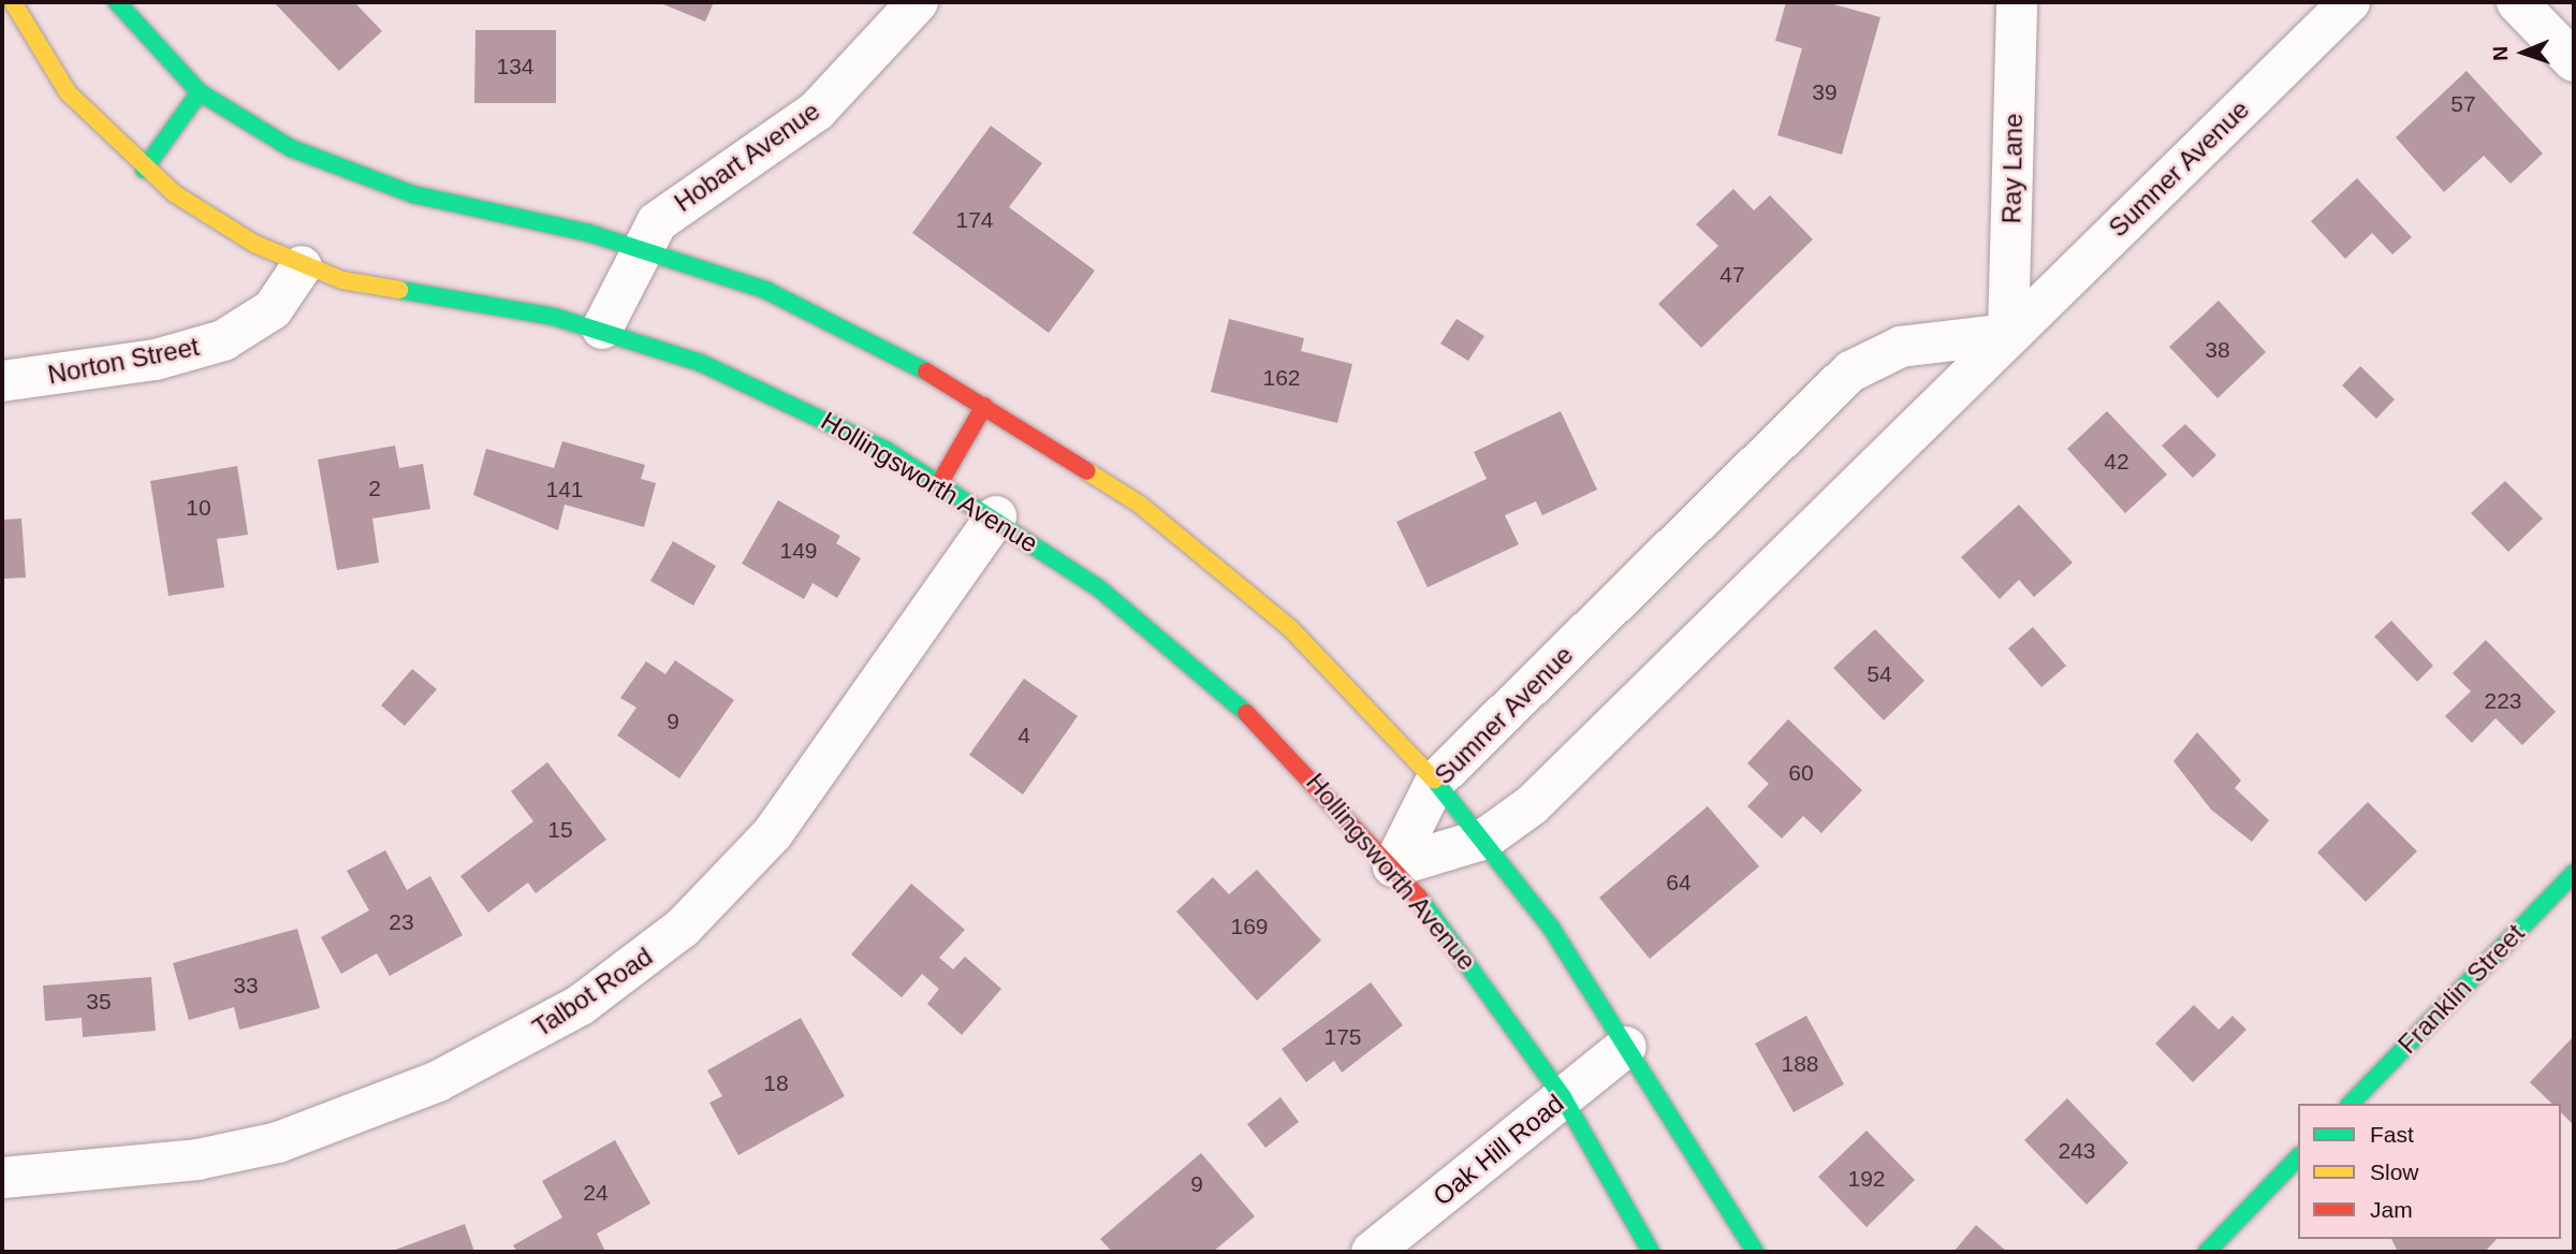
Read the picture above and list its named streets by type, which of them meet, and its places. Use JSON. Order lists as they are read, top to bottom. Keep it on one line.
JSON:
{"streets":{"street":["Hobart Avenue","Ray Lane","Sumner Avenue","Norton Street","Hollingsworth Avenue","Franklin Street","Talbot Road","Oak Hill Road"]},"crossings":[["Hobart Avenue","Hollingsworth Avenue"],["Ray Lane","Sumner Avenue"],["Sumner Avenue","Hollingsworth Avenue"],["Norton Street","Hollingsworth Avenue"],["Hollingsworth Avenue","Talbot Road"],["Hollingsworth Avenue","Oak Hill Road"]],"house_numbers":["134","39","57","174","47","38","162","42","2","141","10","149","54","223","9","4","60","15","64","23","169","33","35","175","188","18","243","192","9","24"],"legend":["Fast","Slow","Jam"],"north":"left"}
